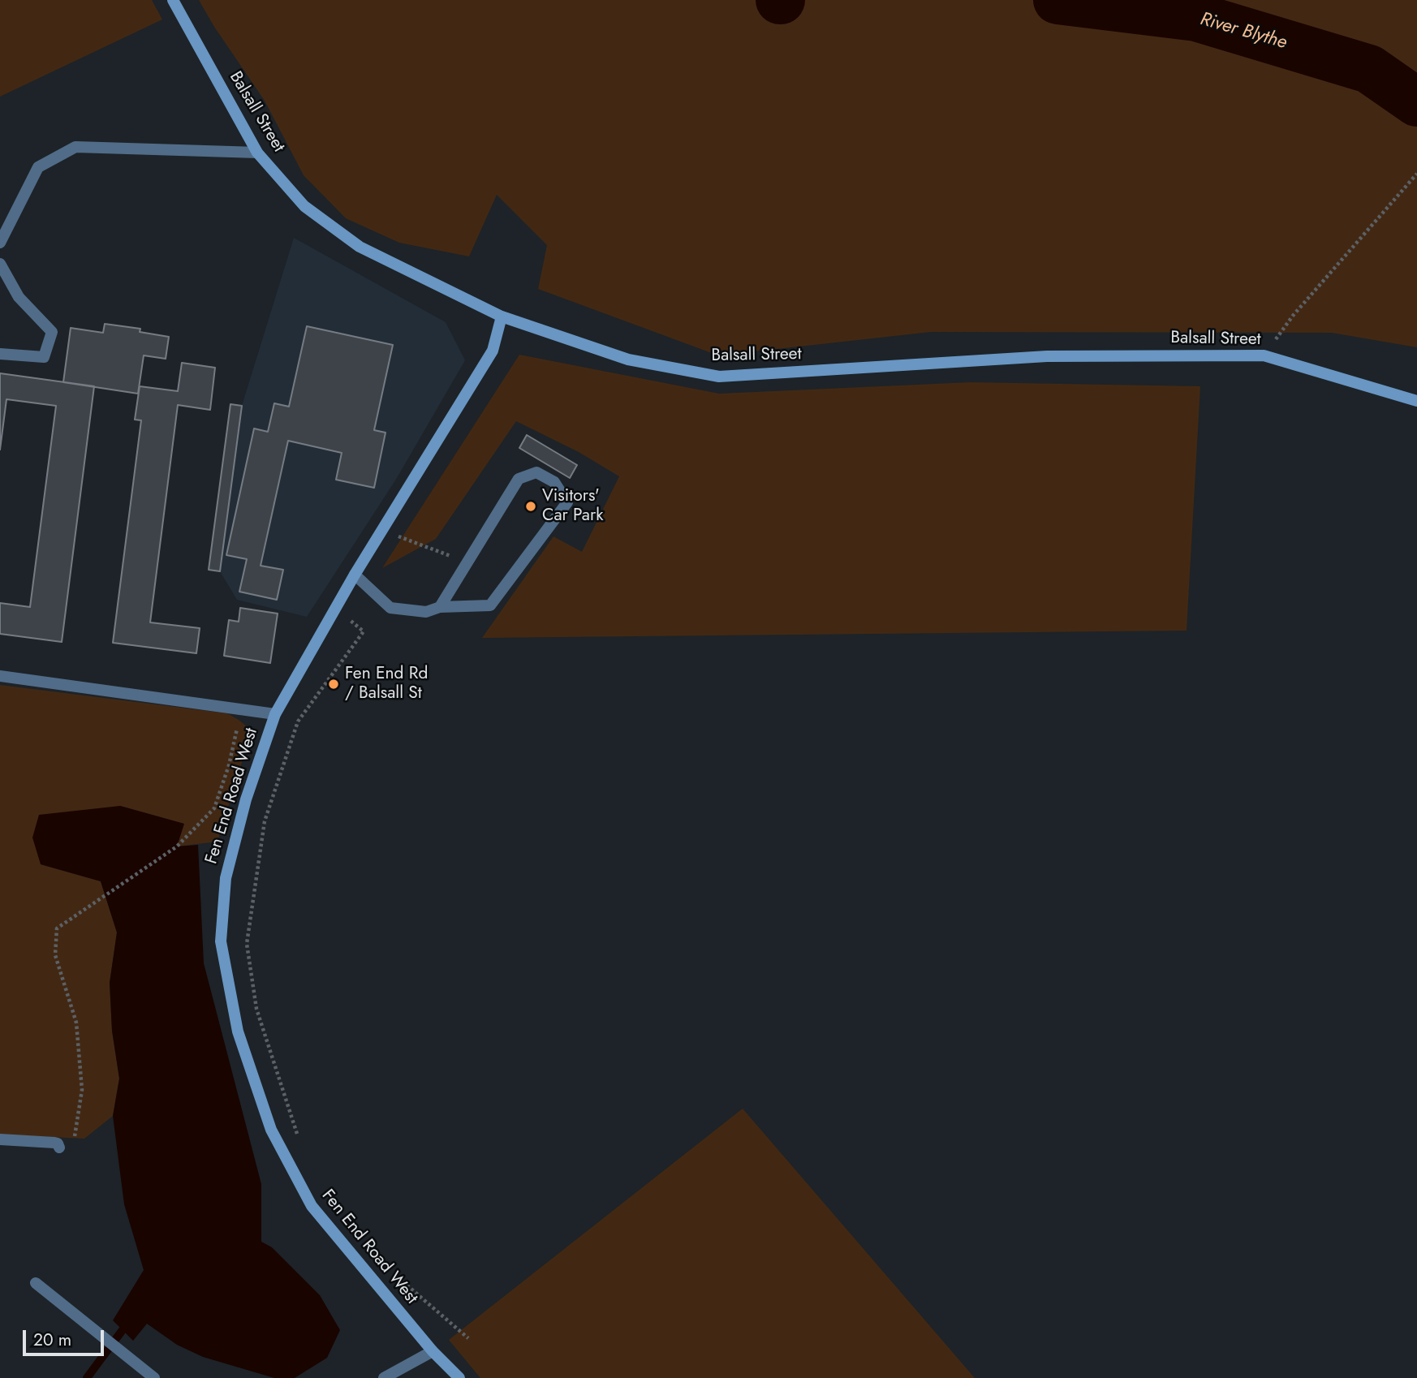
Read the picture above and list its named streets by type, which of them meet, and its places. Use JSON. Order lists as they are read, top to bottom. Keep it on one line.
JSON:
{"streets":{"main road":["Balsall Street","Fen End Road West"]},"crossings":[["Balsall Street","Fen End Road West"]],"water":["River Blythe"],"places":["Visitors' Car Park","Fen End Rd / Balsall St"],"scale_bar":"20 m"}
